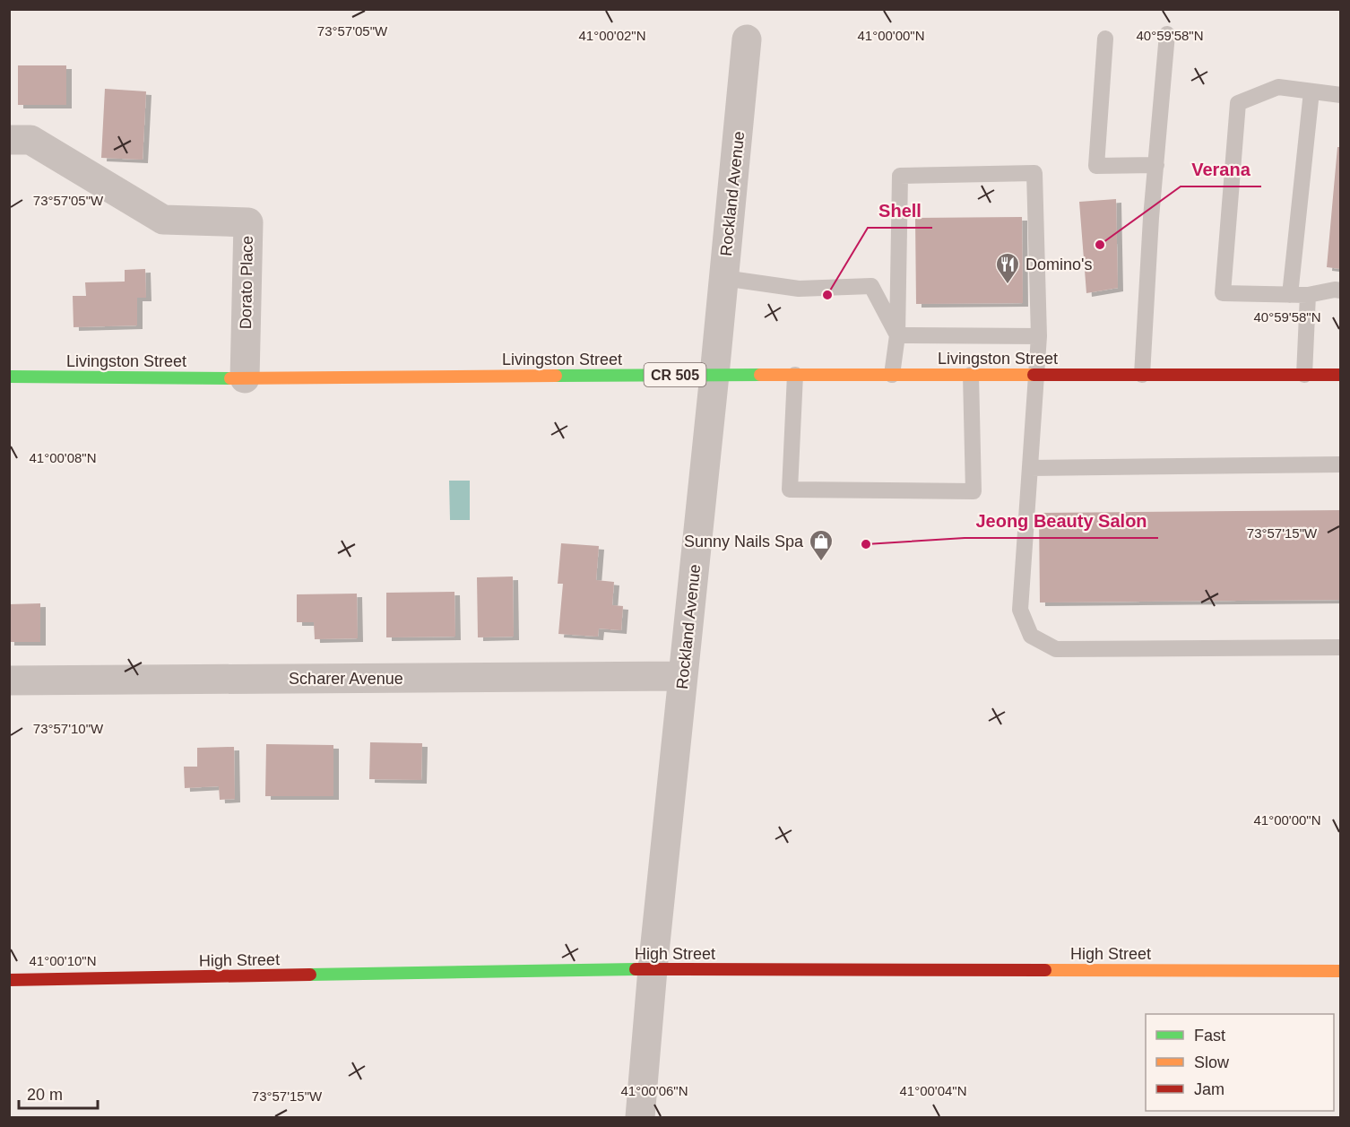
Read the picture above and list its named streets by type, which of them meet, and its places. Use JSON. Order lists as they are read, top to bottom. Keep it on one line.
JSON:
{"streets":{"main road":["Livingston Street","CR 505","High Street"],"street":["Rockland Avenue","Dorato Place","Scharer Avenue"]},"crossings":[["Rockland Avenue","Livingston Street"],["Rockland Avenue","Scharer Avenue"],["Rockland Avenue","High Street"],["Dorato Place","Livingston Street"]],"places":{"other":["Verana","Shell","Jeong Beauty Salon"],"restaurant":["Domino's"],"shop":["Sunny Nails Spa"]},"legend":["Fast","Slow","Jam"],"scale_bar":"20 m","coordinates":["73°57'05\"W","41°00'02\"N","41°00'00\"N","40°59'58\"N","41°00'08\"N","73°57'15\"W","73°57'10\"W","41°00'10\"N","41°00'06\"N","41°00'04\"N"]}
